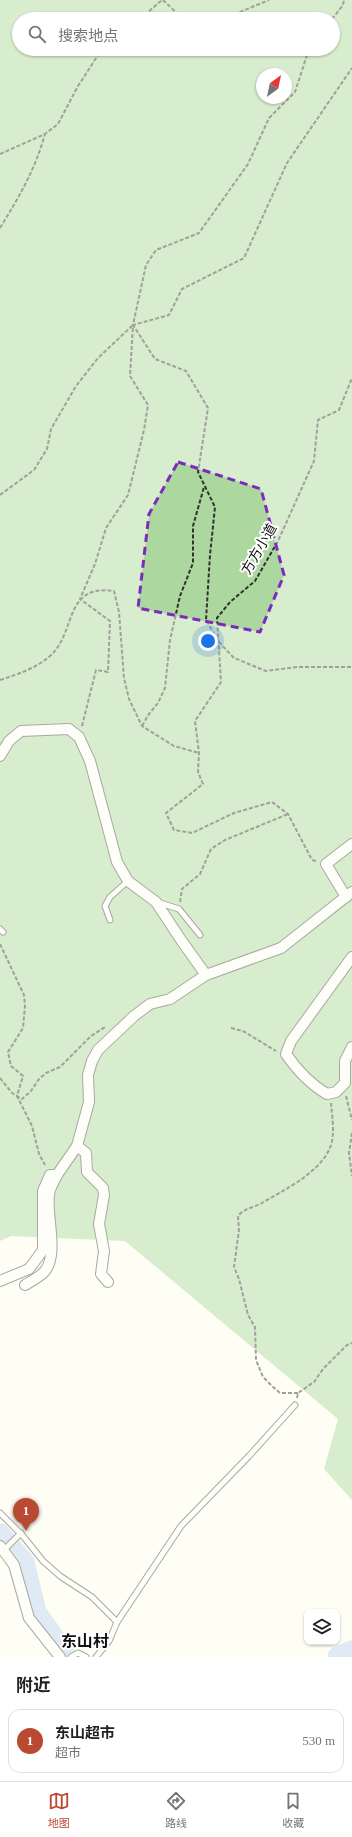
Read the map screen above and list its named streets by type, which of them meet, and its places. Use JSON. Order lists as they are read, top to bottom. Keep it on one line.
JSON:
{"streets":{"path":["方方小道"]},"districts":["东山村"],"north":"top right","page":{"search":"搜索地点","pins":"1","heading":"附近","list":[{"mark":"1","name":"东山超市","note":"超市","value":"530 m"}],"nav":["地图","路线","收藏"]}}
